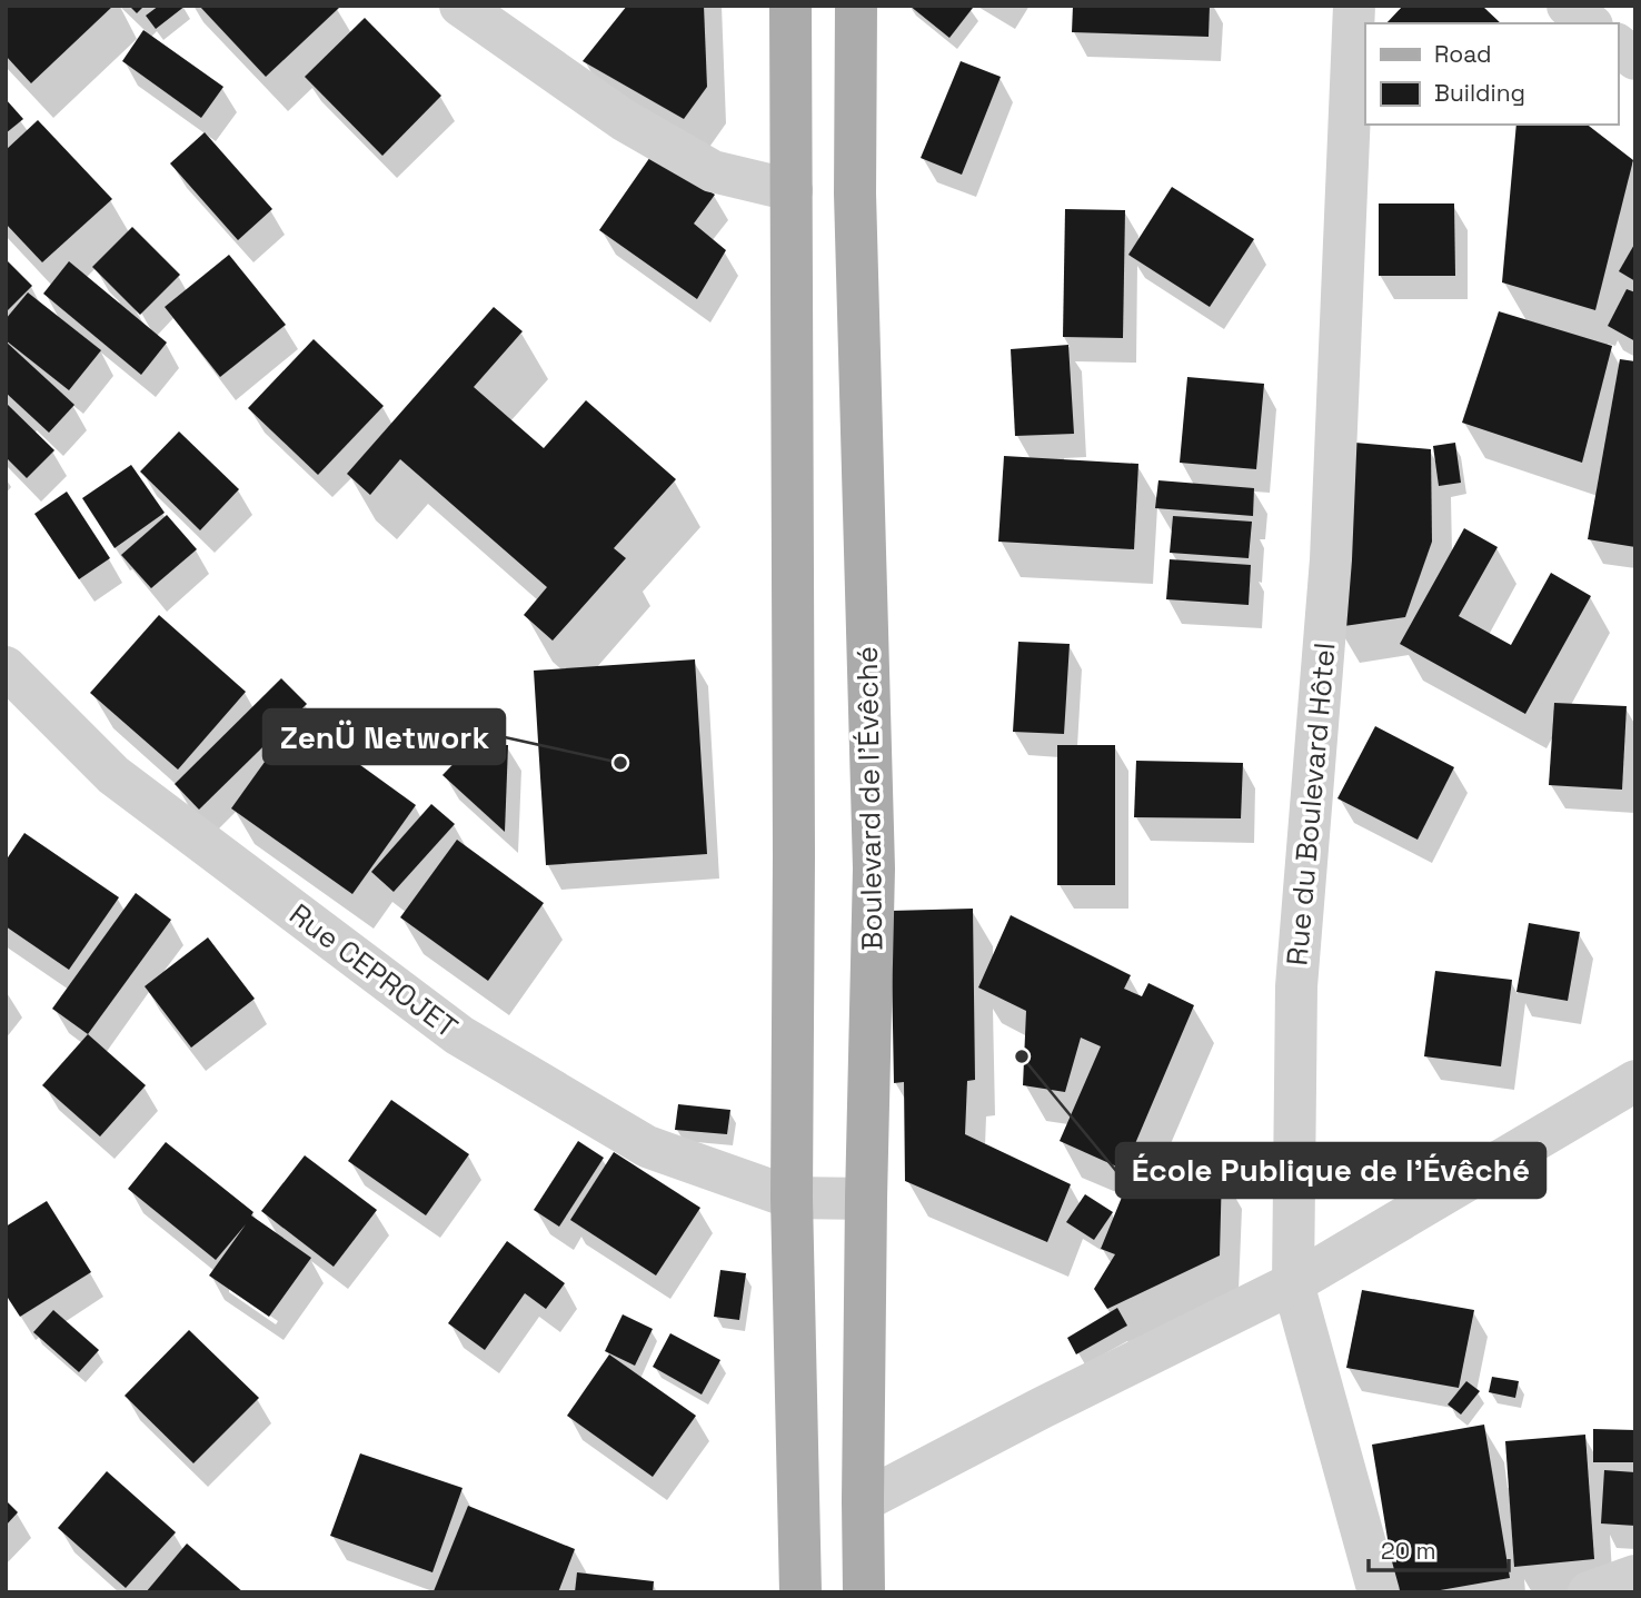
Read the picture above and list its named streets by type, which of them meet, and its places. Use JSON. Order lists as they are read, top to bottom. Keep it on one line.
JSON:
{"streets":{"main road":["Boulevard de l'Évêché"],"street":["Rue du Boulevard Hôtel","Rue CEPROJET"]},"crossings":[["Boulevard de l'Évêché","Rue CEPROJET"]],"places":["ZenÜ Network","École Publique de l'Évêché"],"legend":["Road","Building"],"scale_bar":"20 m"}
